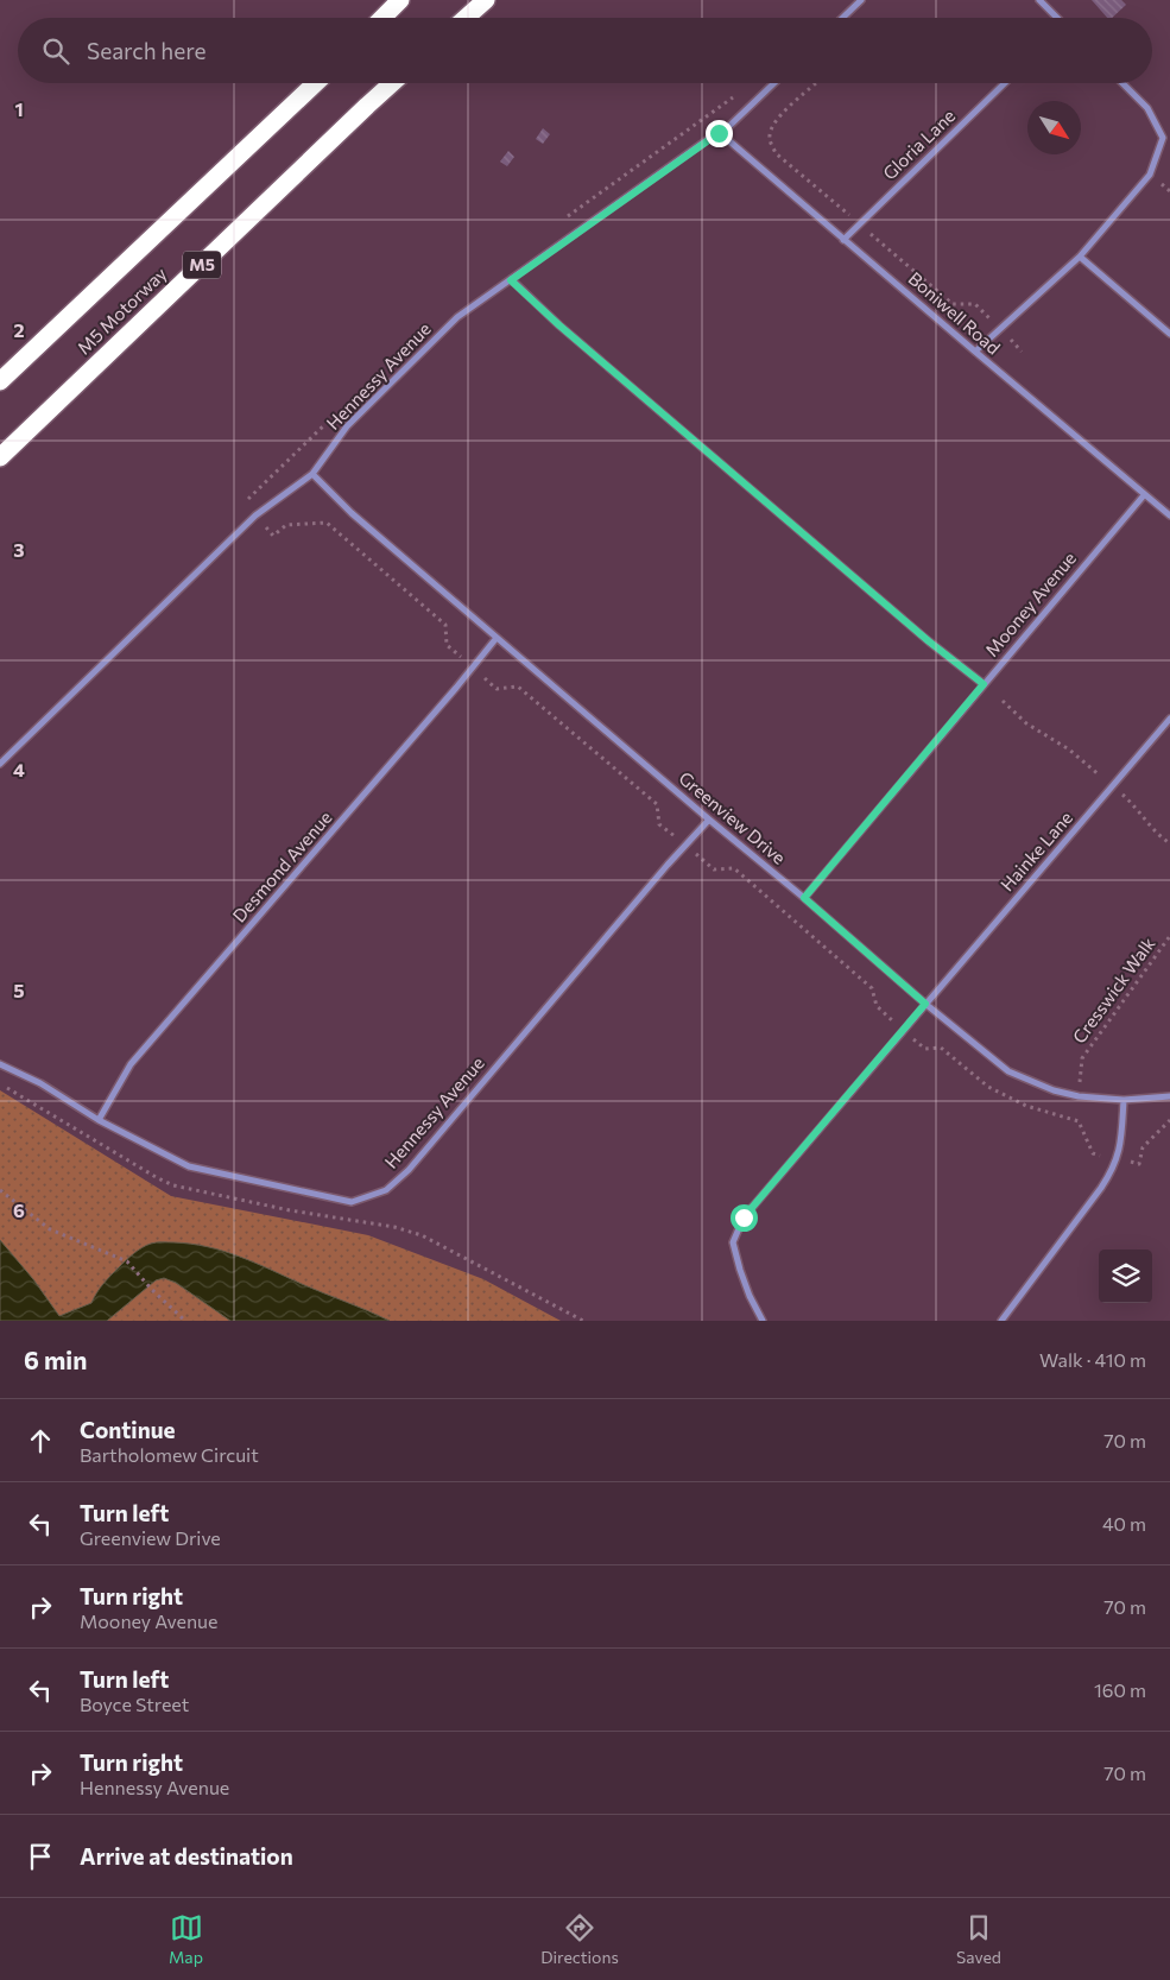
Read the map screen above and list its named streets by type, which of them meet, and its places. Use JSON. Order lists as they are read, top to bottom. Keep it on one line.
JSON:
{"streets":{"highway":["M5","M5 Motorway"],"street":["Gloria Lane","Boniwell Road","Hennessy Avenue","Mooney Avenue","Greenview Drive","Hainke Lane","Desmond Avenue"],"path":["Cresswick Walk"]},"crossings":[["Gloria Lane","Boniwell Road"],["Boniwell Road","Hennessy Avenue"],["Boniwell Road","Mooney Avenue"],["Hennessy Avenue","Greenview Drive"],["Hennessy Avenue","Desmond Avenue"],["Mooney Avenue","Greenview Drive"],["Greenview Drive","Hainke Lane"],["Greenview Drive","Desmond Avenue"],["Greenview Drive","Cresswick Walk"]],"north":"bottom right","page":{"search":"Search here","heading":["6 min","Walk · 410 m"],"list":[["Continue","Bartholomew Circuit","70 m"],["Turn left","Greenview Drive","40 m"],["Turn right","Mooney Avenue","70 m"],["Turn left","Boyce Street","160 m"],["Turn right","Hennessy Avenue","70 m"],"Arrive at destination"],"nav":["Map","Directions","Saved"]},"grid":{"rows":["1","2","3","4","5","6"]}}
